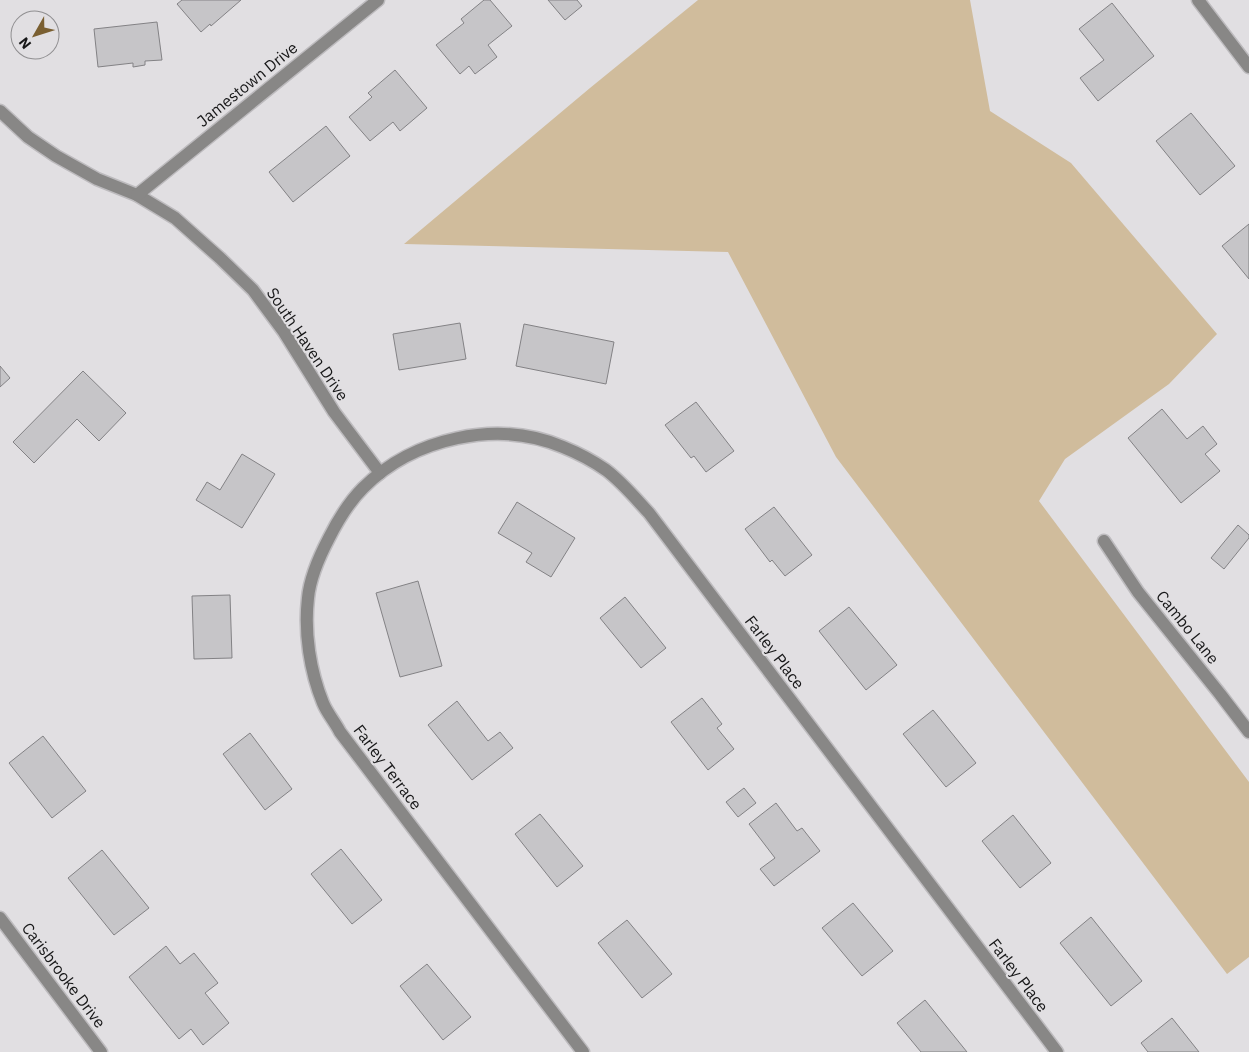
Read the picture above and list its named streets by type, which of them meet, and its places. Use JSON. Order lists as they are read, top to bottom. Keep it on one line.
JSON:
{"streets":{"street":["Jamestown Drive","South Haven Drive","Cambo Lane","Farley Place","Farley Terrace","Carisbrooke Drive"]},"crossings":[["Jamestown Drive","South Haven Drive"],["South Haven Drive","Farley Place"],["South Haven Drive","Farley Terrace"],["Farley Place","Farley Terrace"]],"north":"bottom left"}
